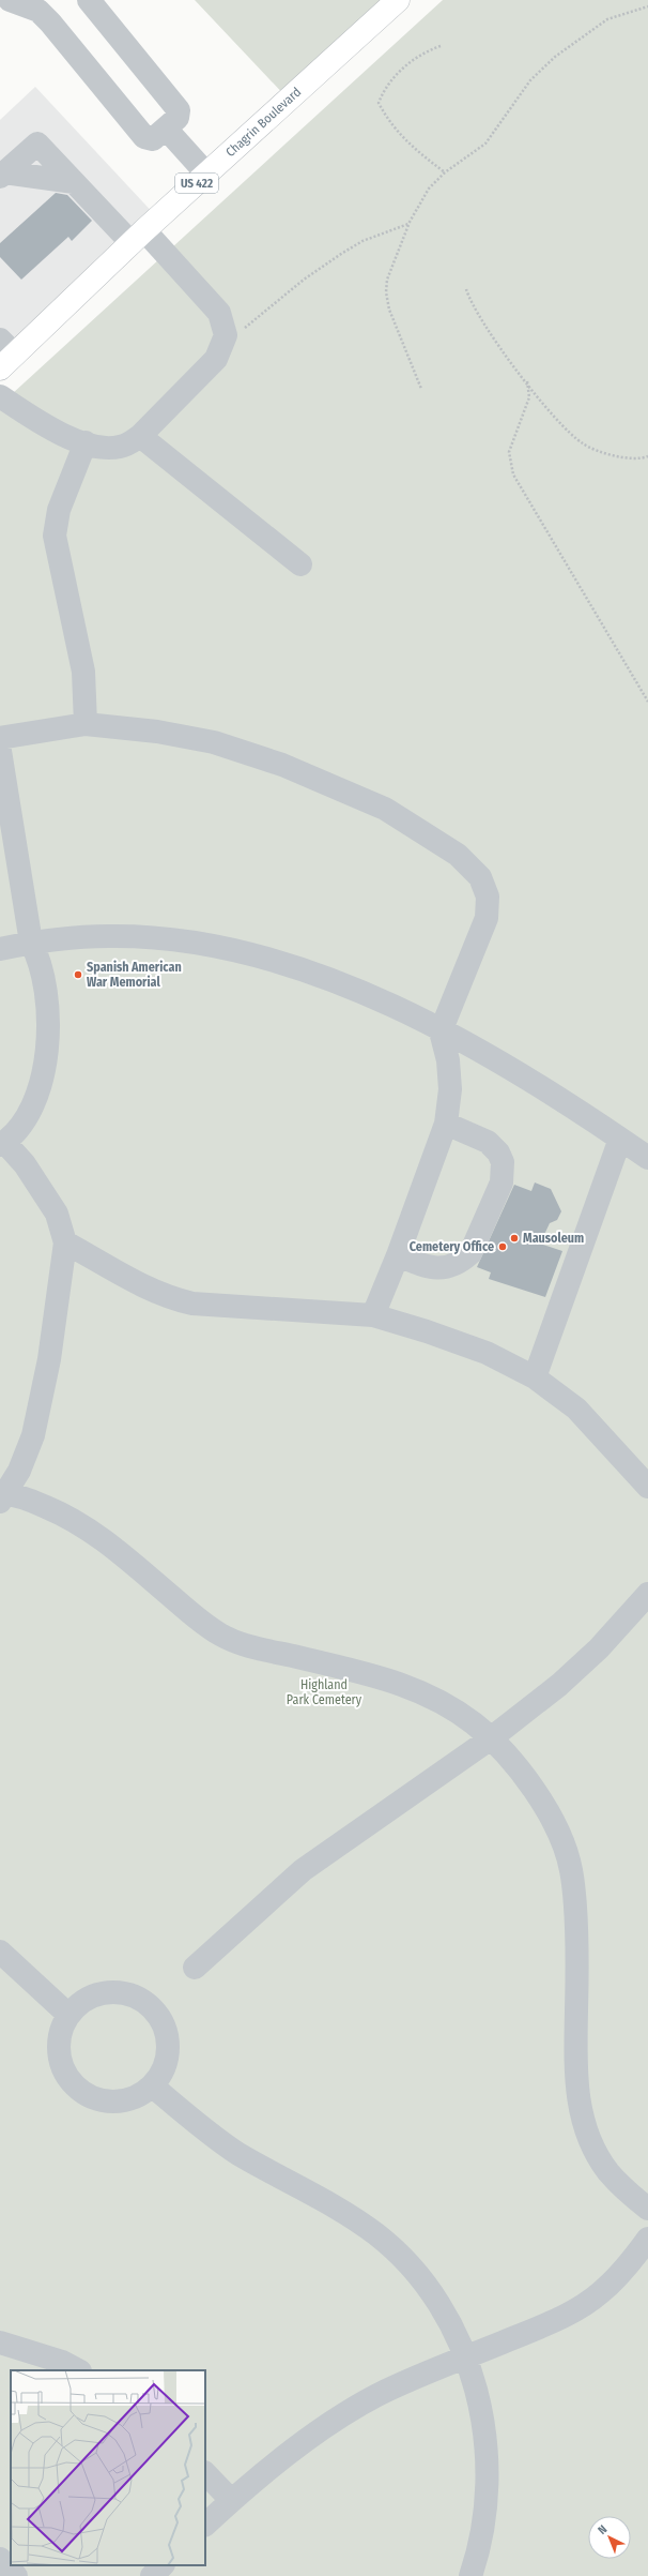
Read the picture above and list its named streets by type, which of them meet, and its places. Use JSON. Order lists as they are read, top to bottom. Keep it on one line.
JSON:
{"streets":{"main road":["Chagrin Boulevard","US 422"]},"parks":["Highland Park Cemetery"],"places":["Spanish American War Memorial","Mausoleum","Cemetery Office"],"north":"top left"}
